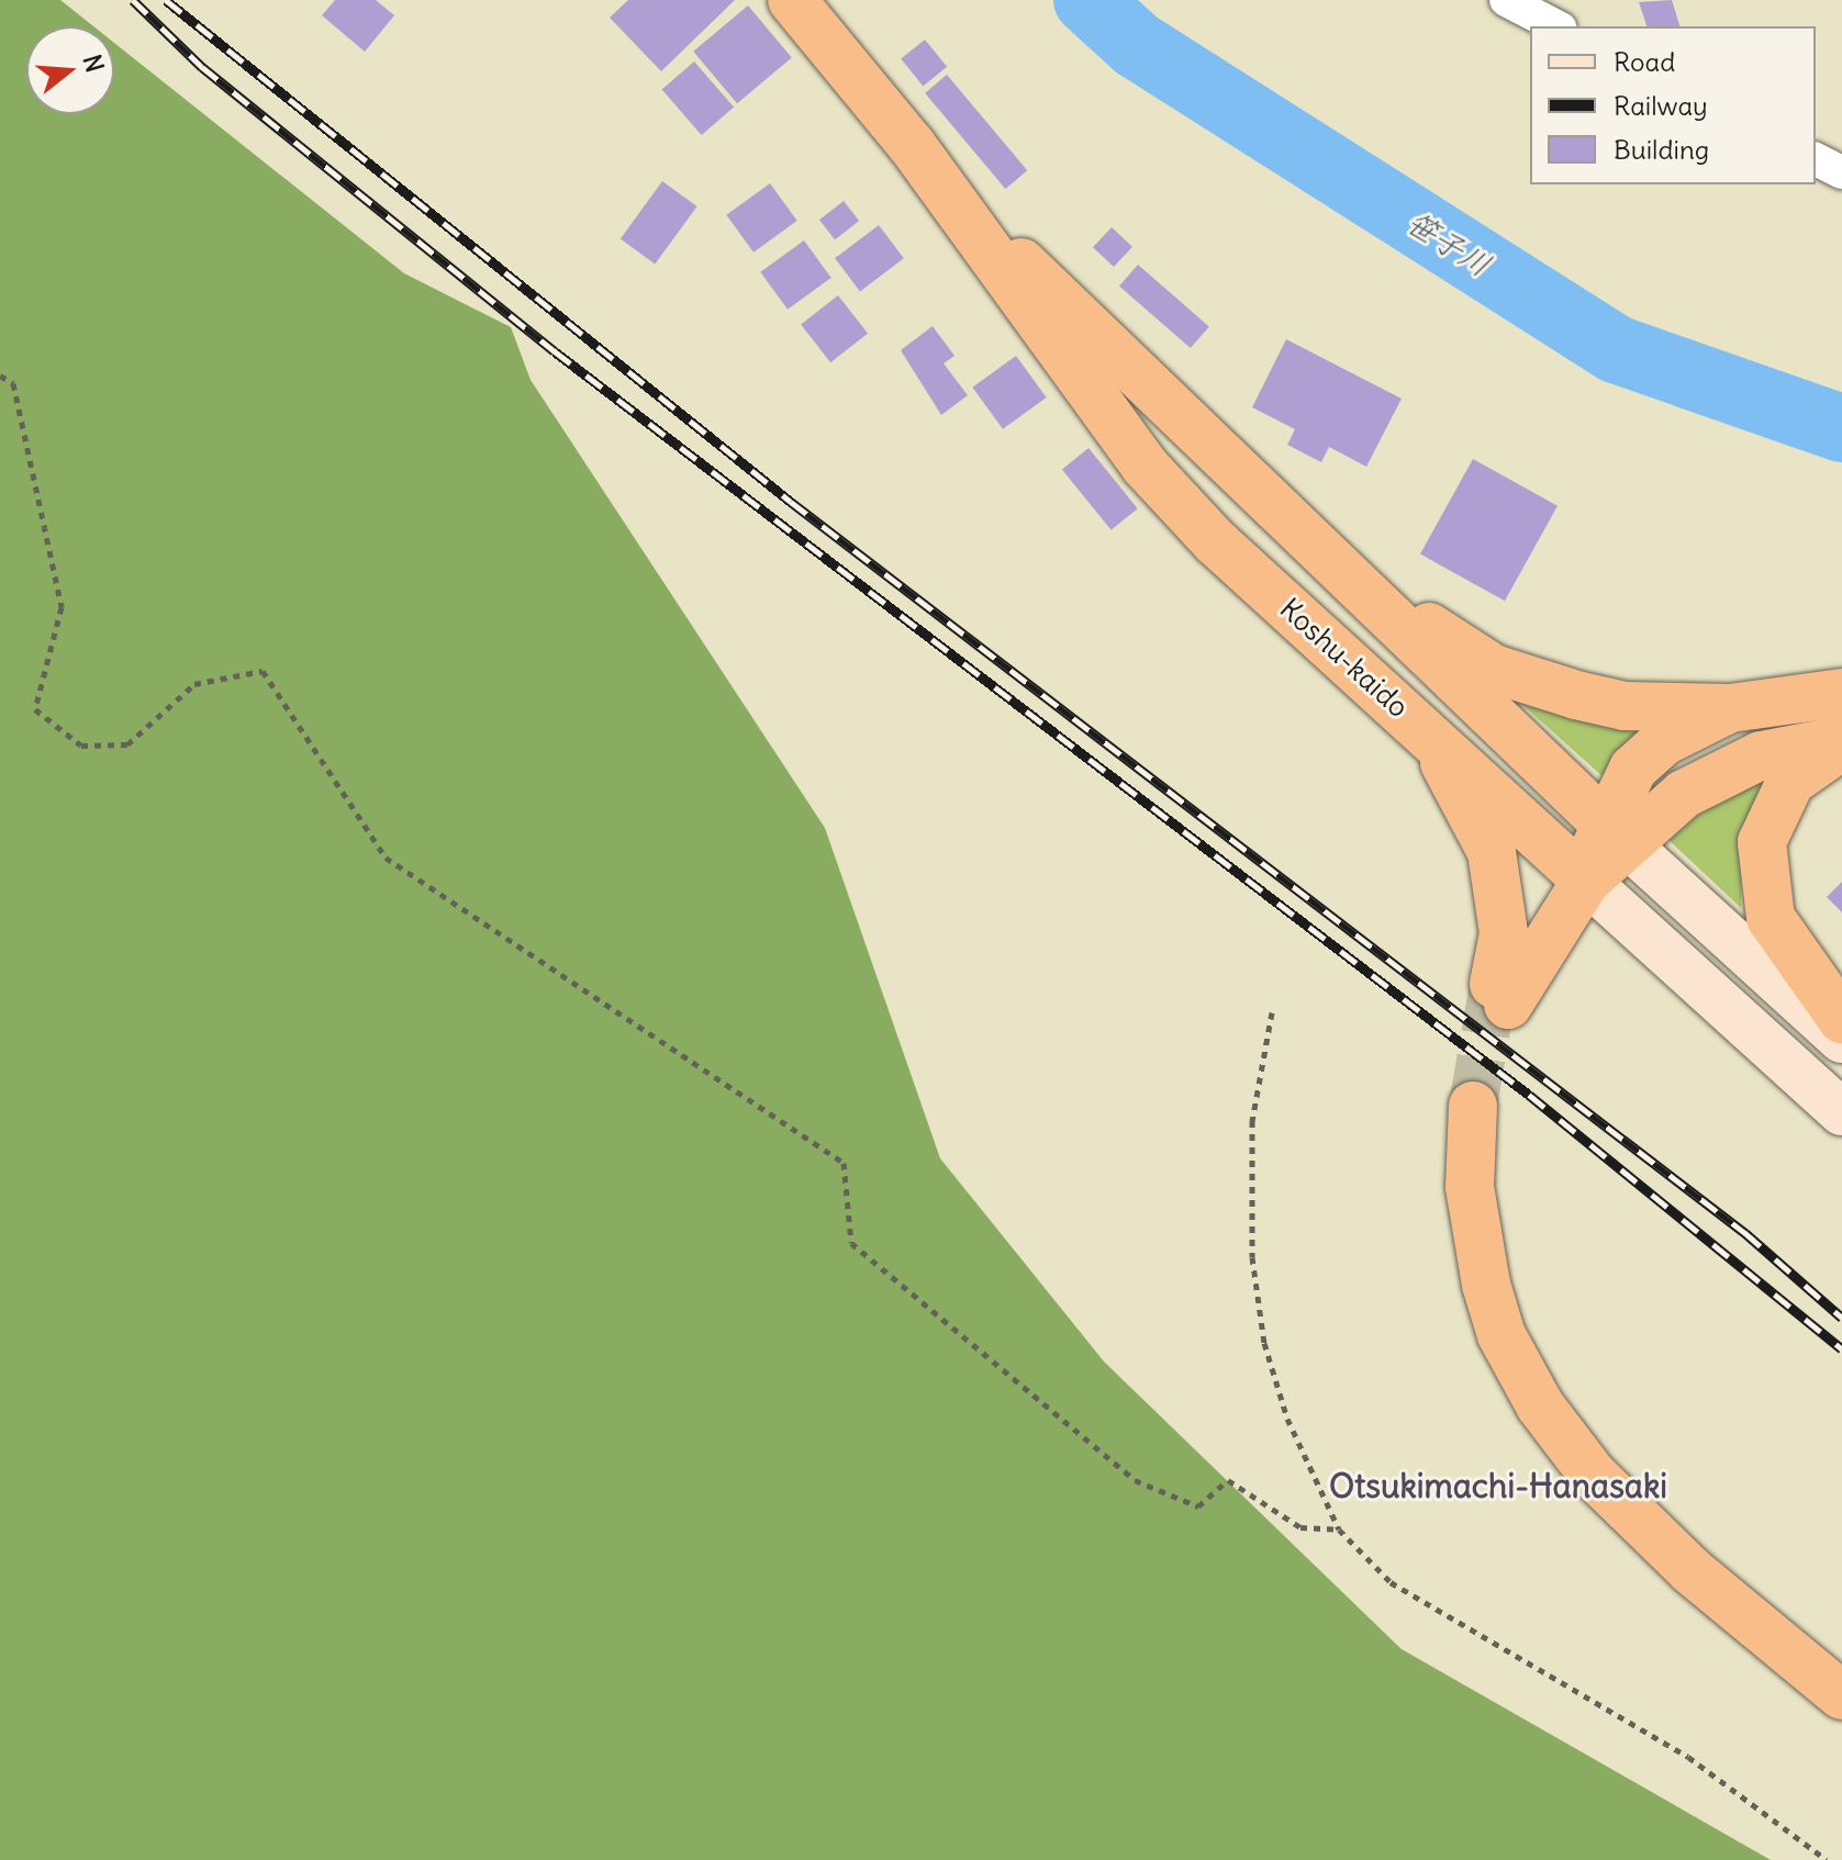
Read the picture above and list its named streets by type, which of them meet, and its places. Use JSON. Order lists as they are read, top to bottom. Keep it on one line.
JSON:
{"streets":{"highway":["Koshu-kaido"]},"districts":["Otsukimachi-Hanasaki"],"water":["笹子川"],"legend":["Road","Railway","Building"],"north":"right"}
